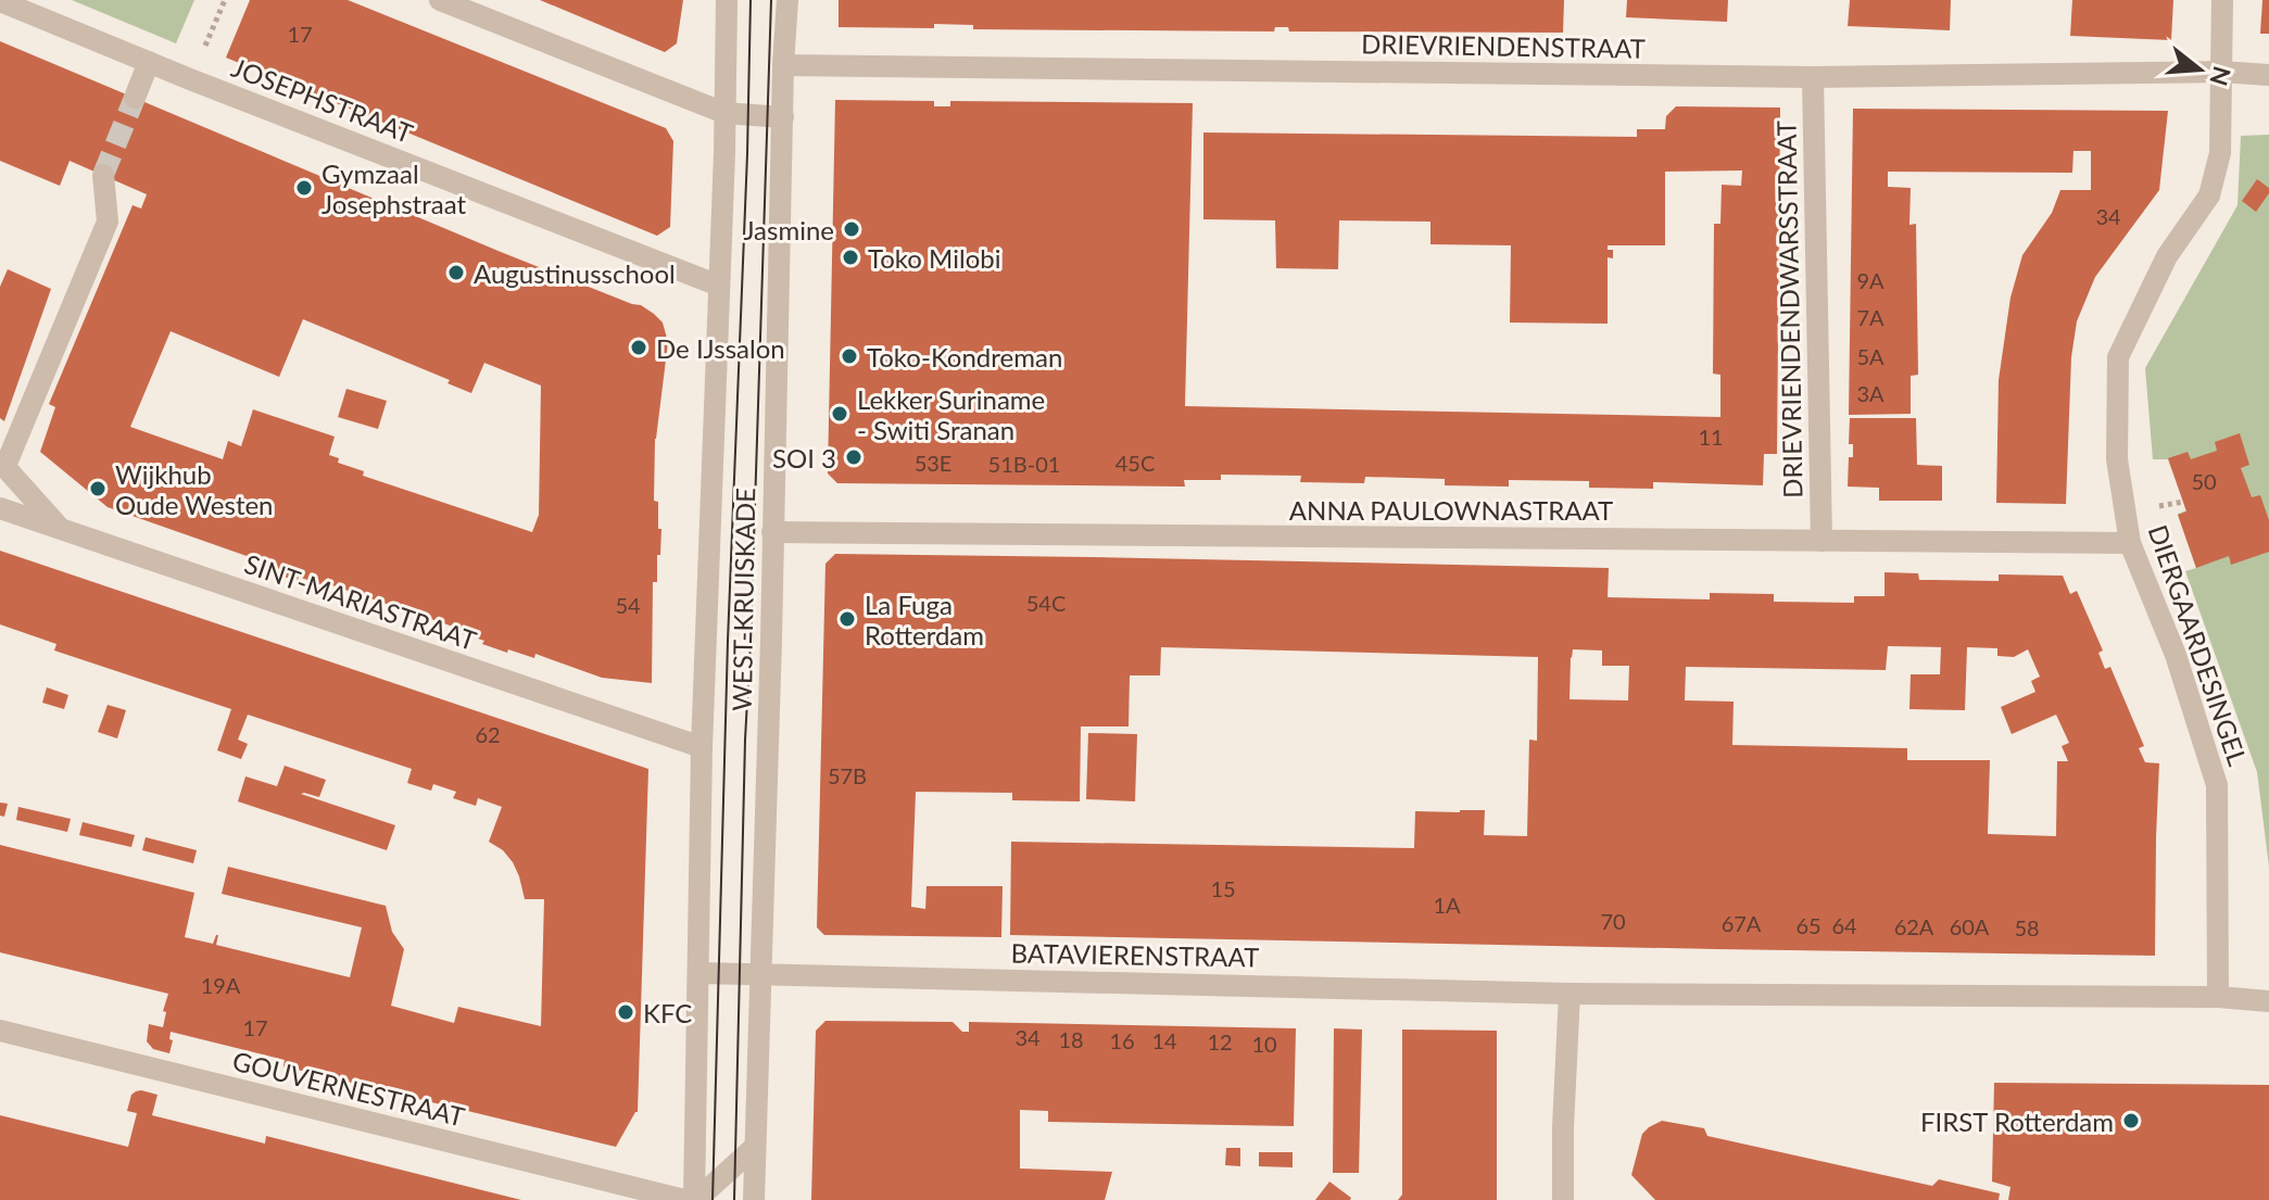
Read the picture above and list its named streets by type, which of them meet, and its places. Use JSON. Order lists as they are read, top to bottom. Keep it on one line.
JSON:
{"streets":{"street":["DRIEVRIENDENSTRAAT","JOSEPHSTRAAT","DRIEVRIENDENDWARSSTRAAT","ANNA PAULOWNASTRAAT","WEST-KRUISKADE","SINT-MARIASTRAAT","DIERGAARDESINGEL","BATAVIERENSTRAAT","GOUVERNESTRAAT"]},"crossings":[["DRIEVRIENDENSTRAAT","DRIEVRIENDENDWARSSTRAAT"],["DRIEVRIENDENSTRAAT","WEST-KRUISKADE"],["DRIEVRIENDENSTRAAT","DIERGAARDESINGEL"],["JOSEPHSTRAAT","WEST-KRUISKADE"],["DRIEVRIENDENDWARSSTRAAT","ANNA PAULOWNASTRAAT"],["ANNA PAULOWNASTRAAT","WEST-KRUISKADE"],["ANNA PAULOWNASTRAAT","DIERGAARDESINGEL"],["WEST-KRUISKADE","SINT-MARIASTRAAT"],["WEST-KRUISKADE","BATAVIERENSTRAAT"]],"places":["Gymzaal Josephstraat","Jasmine","Toko Milobi","Augustinusschool","De IJssalon","Toko-Kondreman","Lekker Suriname - Switi Sranan","SOI 3","Wijkhub Oude Westen","La Fuga Rotterdam","KFC","FIRST Rotterdam"],"house_numbers":["17","34","9A","7A","5A","3A","11","53E","45C","51B-01","50","54C","54","62","57B","15","1A","70","67A","65","64","62A","60A","58","19A","17","34","18","16","14","12","10"],"north":"right"}
